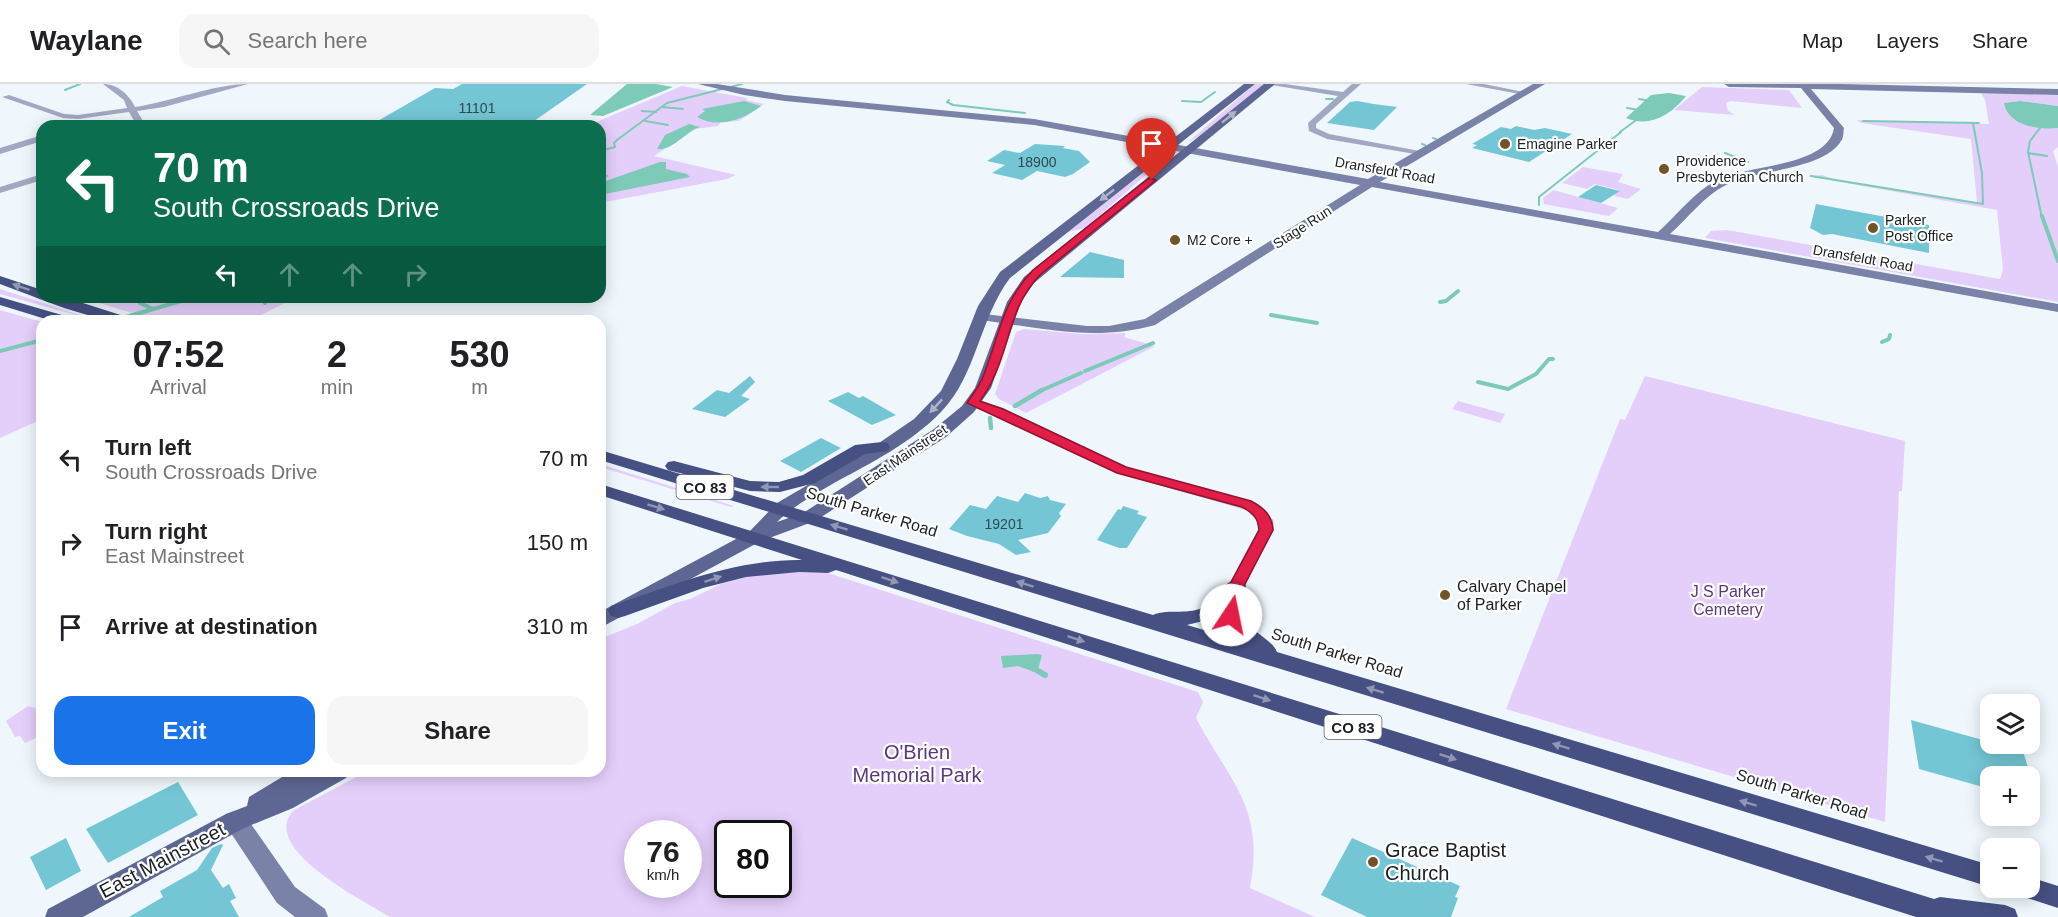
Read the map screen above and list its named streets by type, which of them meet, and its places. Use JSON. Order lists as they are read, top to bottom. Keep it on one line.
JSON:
{"streets":{"highway":["CO 83","South Parker Road"],"main road":["East Mainstreet"],"street":["Dransfeldt Road","Stage Run"]},"crossings":[["Dransfeldt Road","Stage Run"],["Dransfeldt Road","East Mainstreet"],["Stage Run","East Mainstreet"],["East Mainstreet","CO 83"],["East Mainstreet","South Parker Road"]],"parks":["J S Parker Cemetery","O'Brien Memorial Park"],"places":["Emagine Parker","Providence Presbyterian Church","Parker Post Office","M2 Core +","Calvary Chapel of Parker","Grace Baptist Church"],"house_numbers":["11101","18900","19201"],"page":{"header":"Waylane","search":"Search here","nav":["Map","Layers","Share"],"turn":["70 m","South Crossroads Drive"],"eta":["07:52","Arrival","2","min","530","m"],"list":[{"name":"Turn left","note":"South Crossroads Drive","value":"70 m"},{"name":"Turn right","note":"East Mainstreet","value":"150 m"},{"name":"Arrive at destination","value":"310 m"}],"buttons":["Exit","Share"],"map_buttons":["+","−"],"speed":"76 km/h","limit":"80"}}
